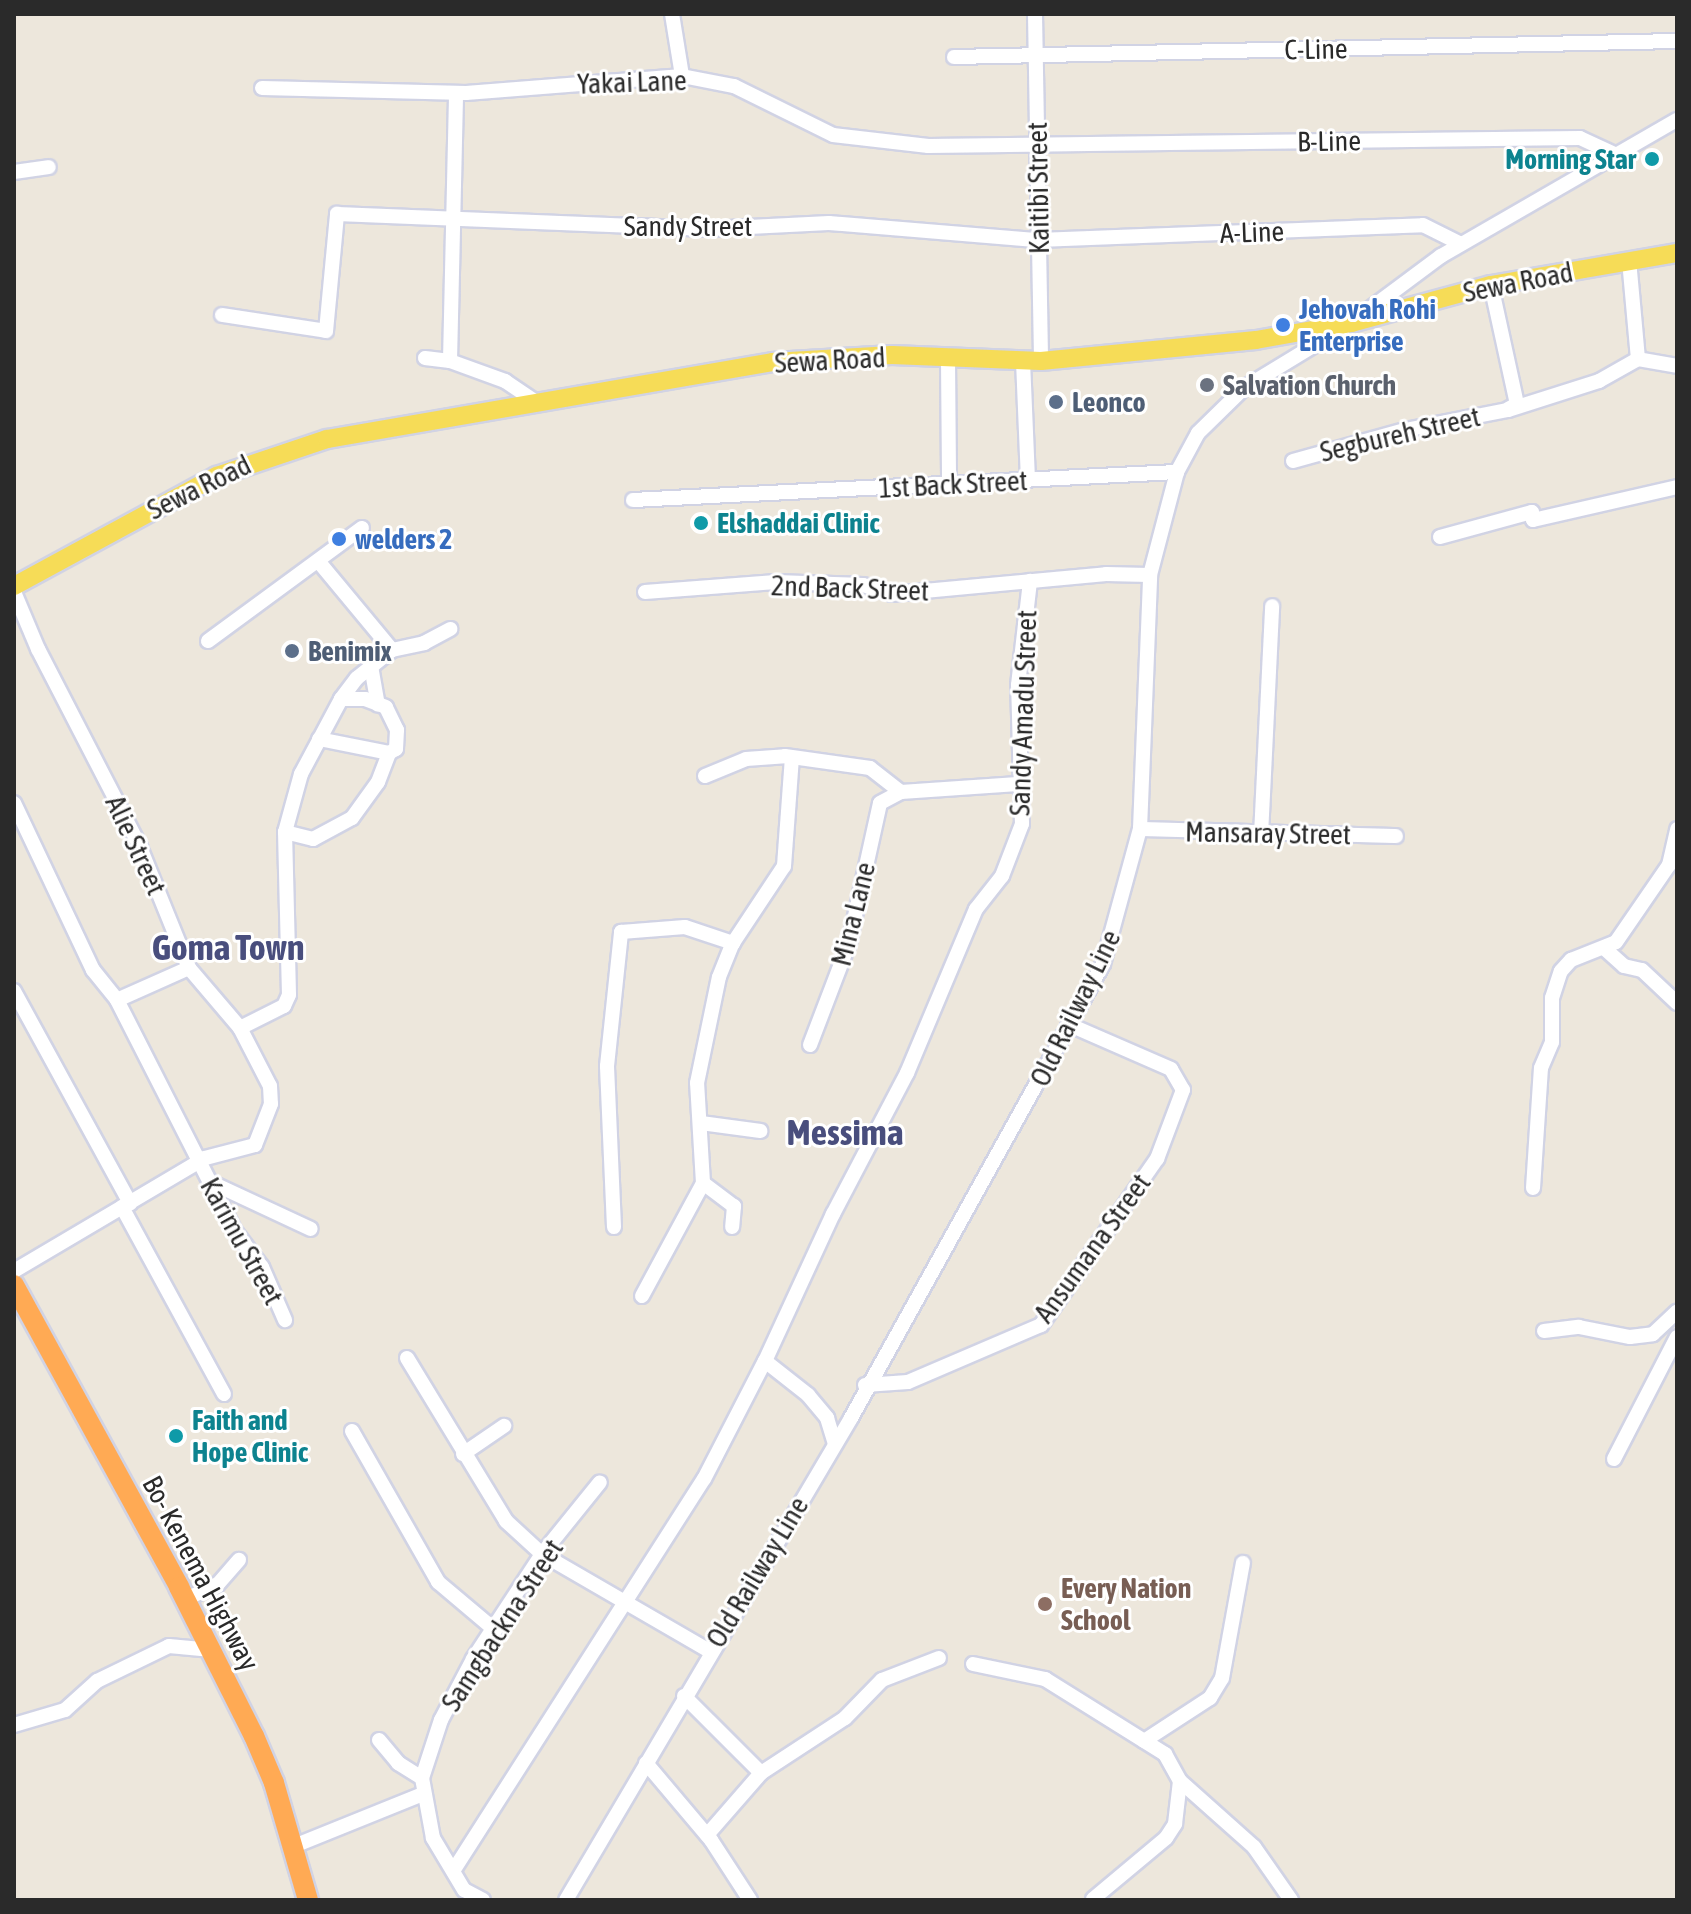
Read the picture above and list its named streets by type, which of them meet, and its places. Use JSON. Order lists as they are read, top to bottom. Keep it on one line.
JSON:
{"streets":{"highway":["Bo- Kenema Highway"],"main road":["Sewa Road"],"street":["C-Line","Yakai Lane","B-Line","Kaitibi Street","Sandy Street","A-Line","Segbureh Street","1st Back Street","2nd Back Street","Sandy Amadu Street","Mansaray Street","Alie Street","Mina Lane","Old Railway Line","Karimu Street","Ansumana Street","Samgbackna Street"]},"crossings":[["C-Line","Kaitibi Street"],["Yakai Lane","B-Line"],["Yakai Lane","Kaitibi Street"],["B-Line","Kaitibi Street"],["B-Line","Old Railway Line"],["Kaitibi Street","Sandy Street"],["Kaitibi Street","A-Line"],["Kaitibi Street","Sewa Road"],["Kaitibi Street","1st Back Street"],["Sandy Street","A-Line"],["A-Line","Old Railway Line"],["Sewa Road","Old Railway Line"],["1st Back Street","Old Railway Line"],["2nd Back Street","Sandy Amadu Street"],["2nd Back Street","Old Railway Line"],["Mansaray Street","Old Railway Line"],["Alie Street","Karimu Street"],["Old Railway Line","Ansumana Street"]],"districts":["Goma Town","Messima"],"places":["Morning Star","Jehovah Rohi Enterprise","Salvation Church","Leonco","Elshaddai Clinic","welders 2","Benimix","Faith and Hope Clinic","Every Nation School"]}
